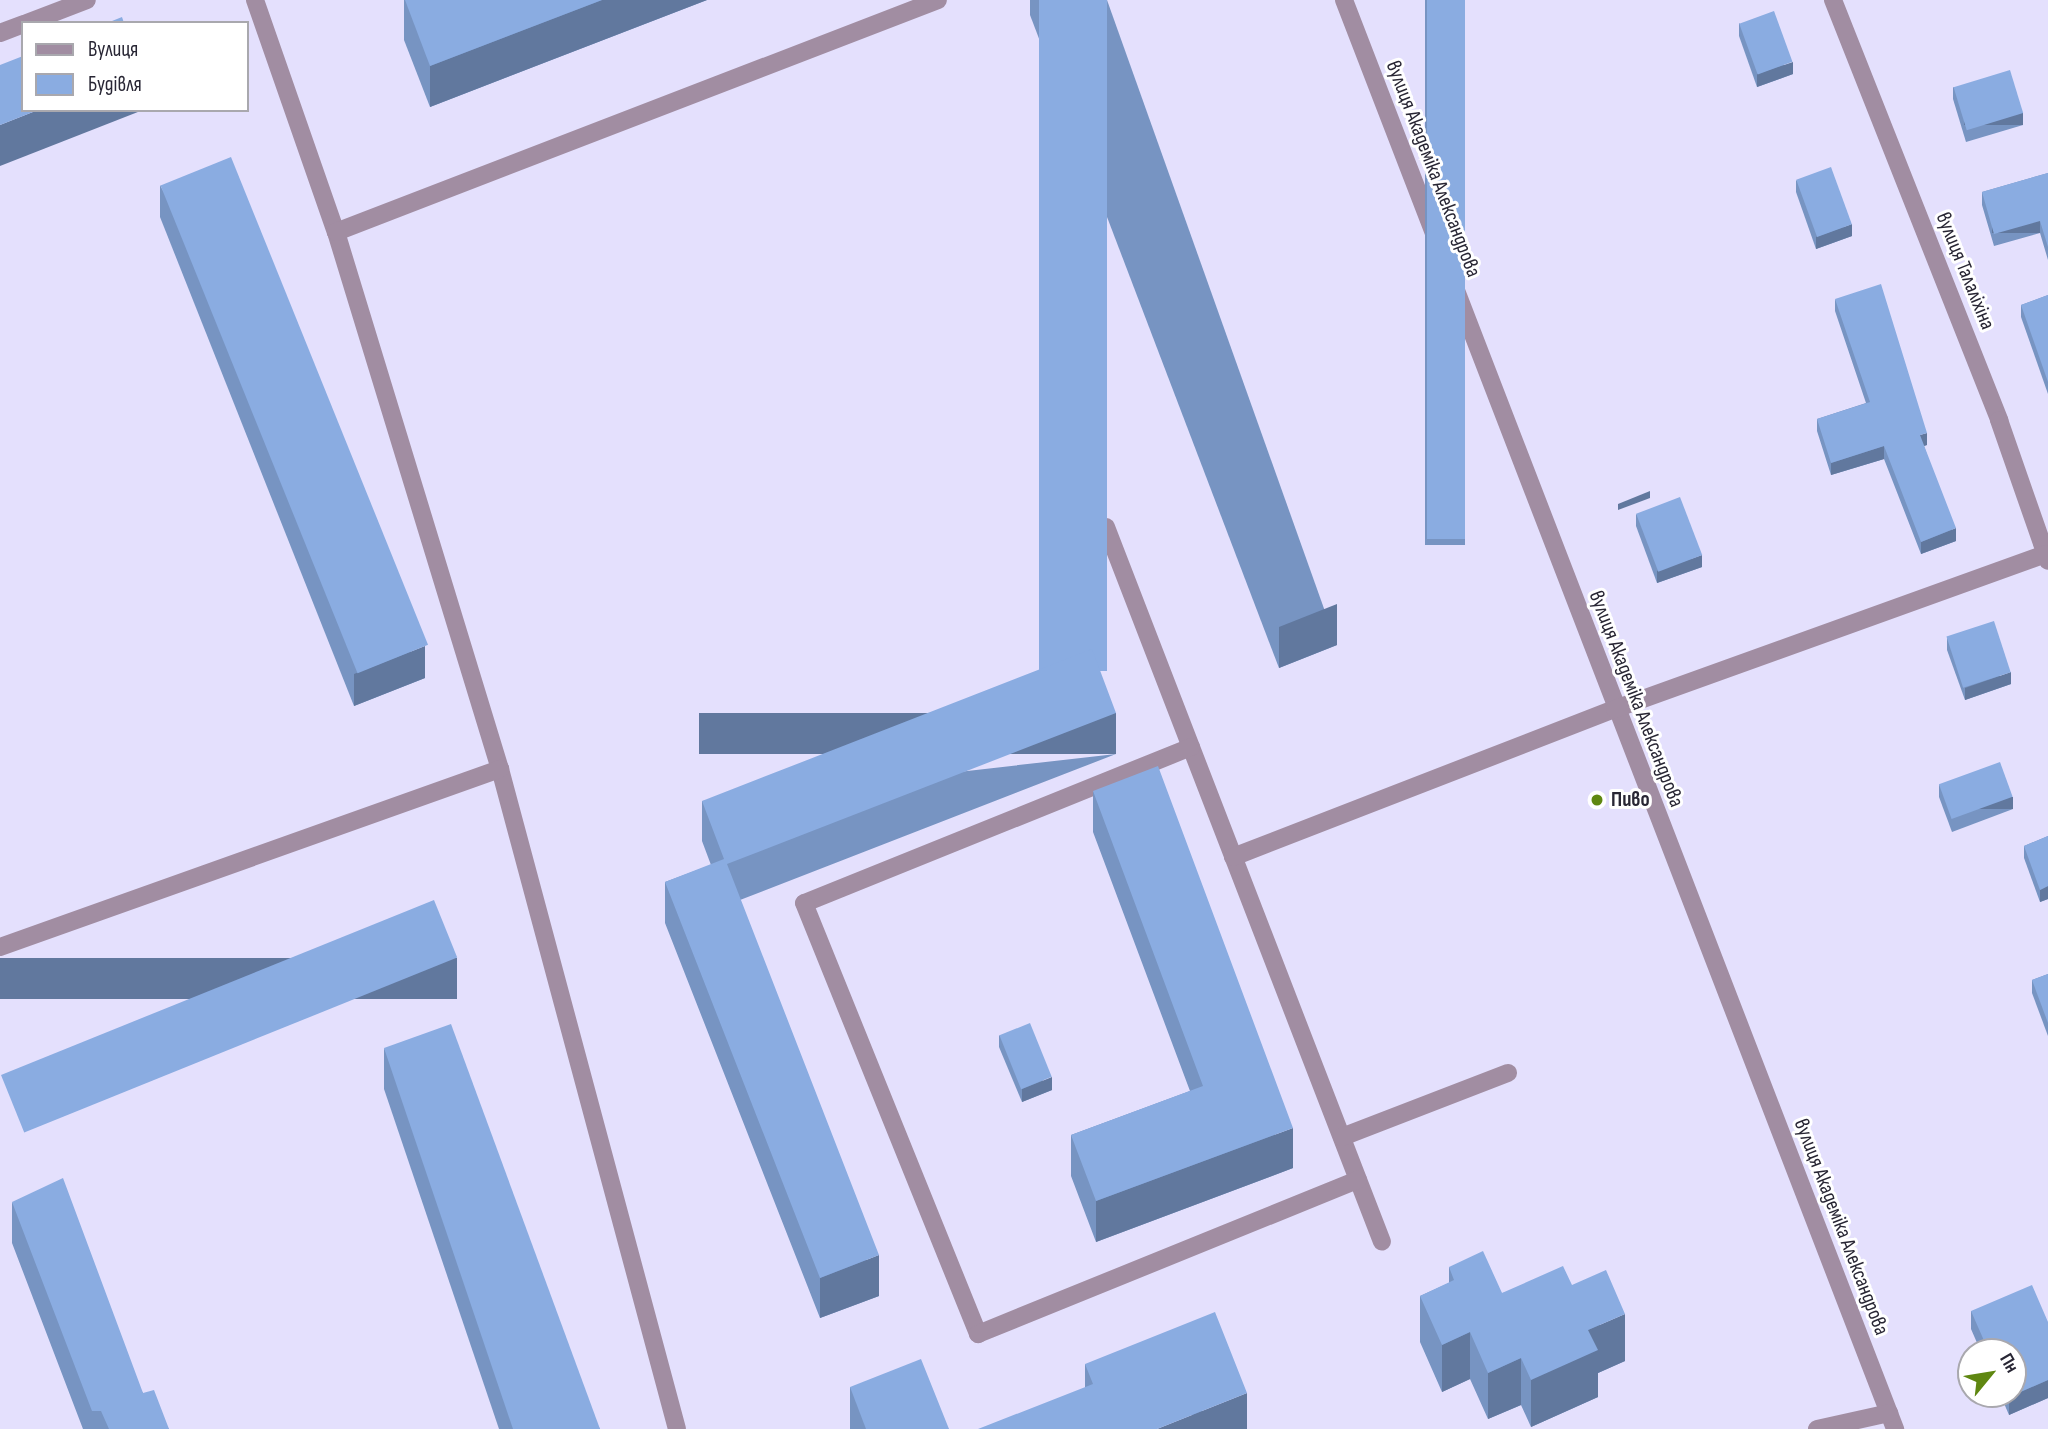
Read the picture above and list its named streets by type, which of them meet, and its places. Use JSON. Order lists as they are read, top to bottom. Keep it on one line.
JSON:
{"streets":{"street":["вулиця Академіка Александрова","вулиця Талаліхіна"]},"places":["Пиво"],"legend":["Вулиця","Будівля"],"north":"top right"}
